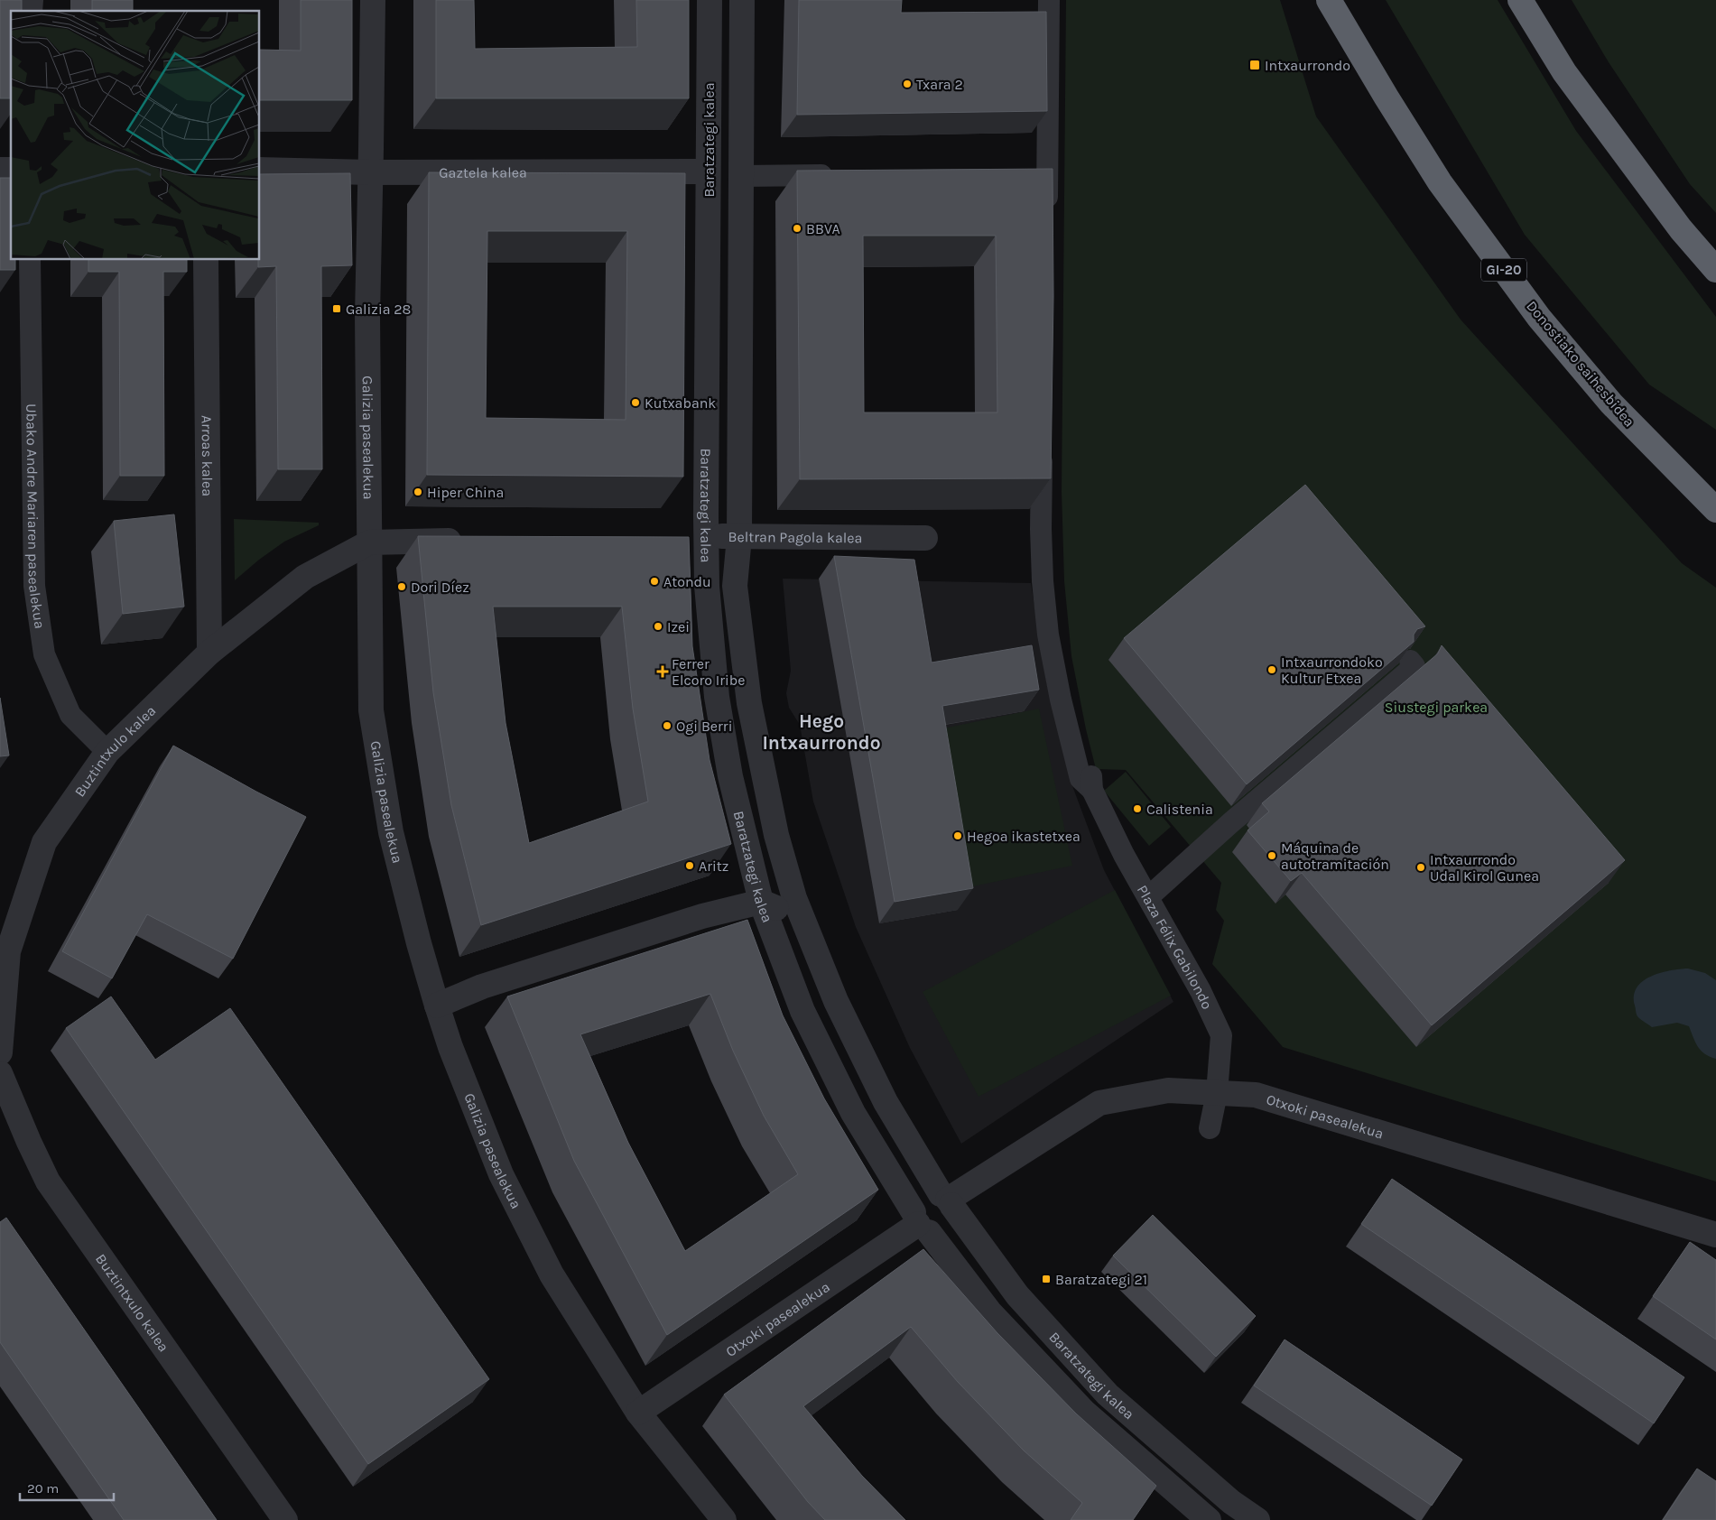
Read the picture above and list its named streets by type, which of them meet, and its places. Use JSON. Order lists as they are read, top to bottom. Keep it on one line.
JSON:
{"streets":{"highway":["GI-20","Donostiako saihesbidea"],"street":["Baratzategi kalea","Gaztela kalea","Galizia pasealekua","Arroas kalea","Ubako Andre Mariaren pasealekua","Beltran Pagola kalea","Buztintxulo kalea","Plaza Félix Gabilondo","Otxoki pasealekua"]},"crossings":[["Baratzategi kalea","Gaztela kalea"],["Baratzategi kalea","Beltran Pagola kalea"],["Baratzategi kalea","Otxoki pasealekua"],["Gaztela kalea","Galizia pasealekua"],["Galizia pasealekua","Buztintxulo kalea"],["Galizia pasealekua","Otxoki pasealekua"],["Arroas kalea","Buztintxulo kalea"],["Ubako Andre Mariaren pasealekua","Buztintxulo kalea"],["Plaza Félix Gabilondo","Otxoki pasealekua"]],"districts":["Hego Intxaurrondo"],"parks":["Siustegi parkea"],"places":{"transit":["Intxaurrondo","Galizia 28","Baratzategi 21"],"other":["Txara 2","BBVA","Kutxabank","Hiper China","Atondu","Dori Díez","Izei","Intxaurrondoko Kultur Etxea","Ogi Berri","Calistenia","Hegoa ikastetxea","Máquina de autotramitación","Aritz","Intxaurrondo Udal Kirol Gunea"],"health":["Ferrer Elcoro Iribe"]},"scale_bar":"20 m"}
